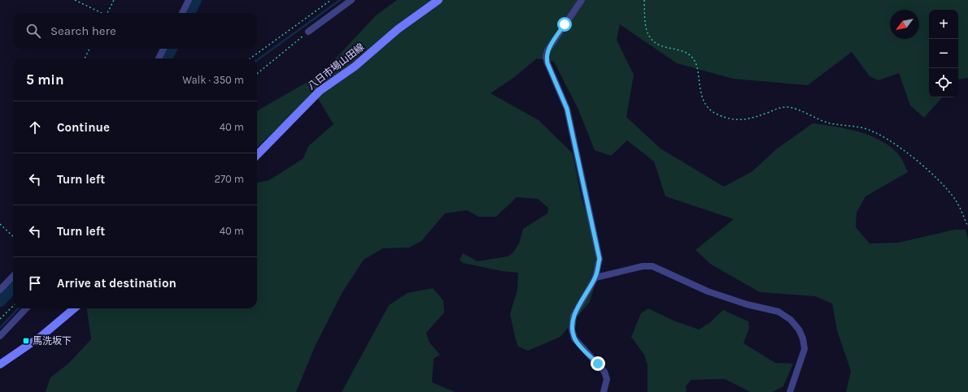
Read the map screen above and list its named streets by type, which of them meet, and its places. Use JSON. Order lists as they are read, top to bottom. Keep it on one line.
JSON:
{"streets":{"main road":["八日市場山田線"]},"places":{"transit":["馬洗坂下"]},"north":"bottom left","page":{"map_buttons":["+","−"],"search":"Search here","heading":["5 min","Walk · 350 m"],"list":[["Continue","40 m"],["Turn left","270 m"],["Turn left","40 m"],"Arrive at destination"]}}
